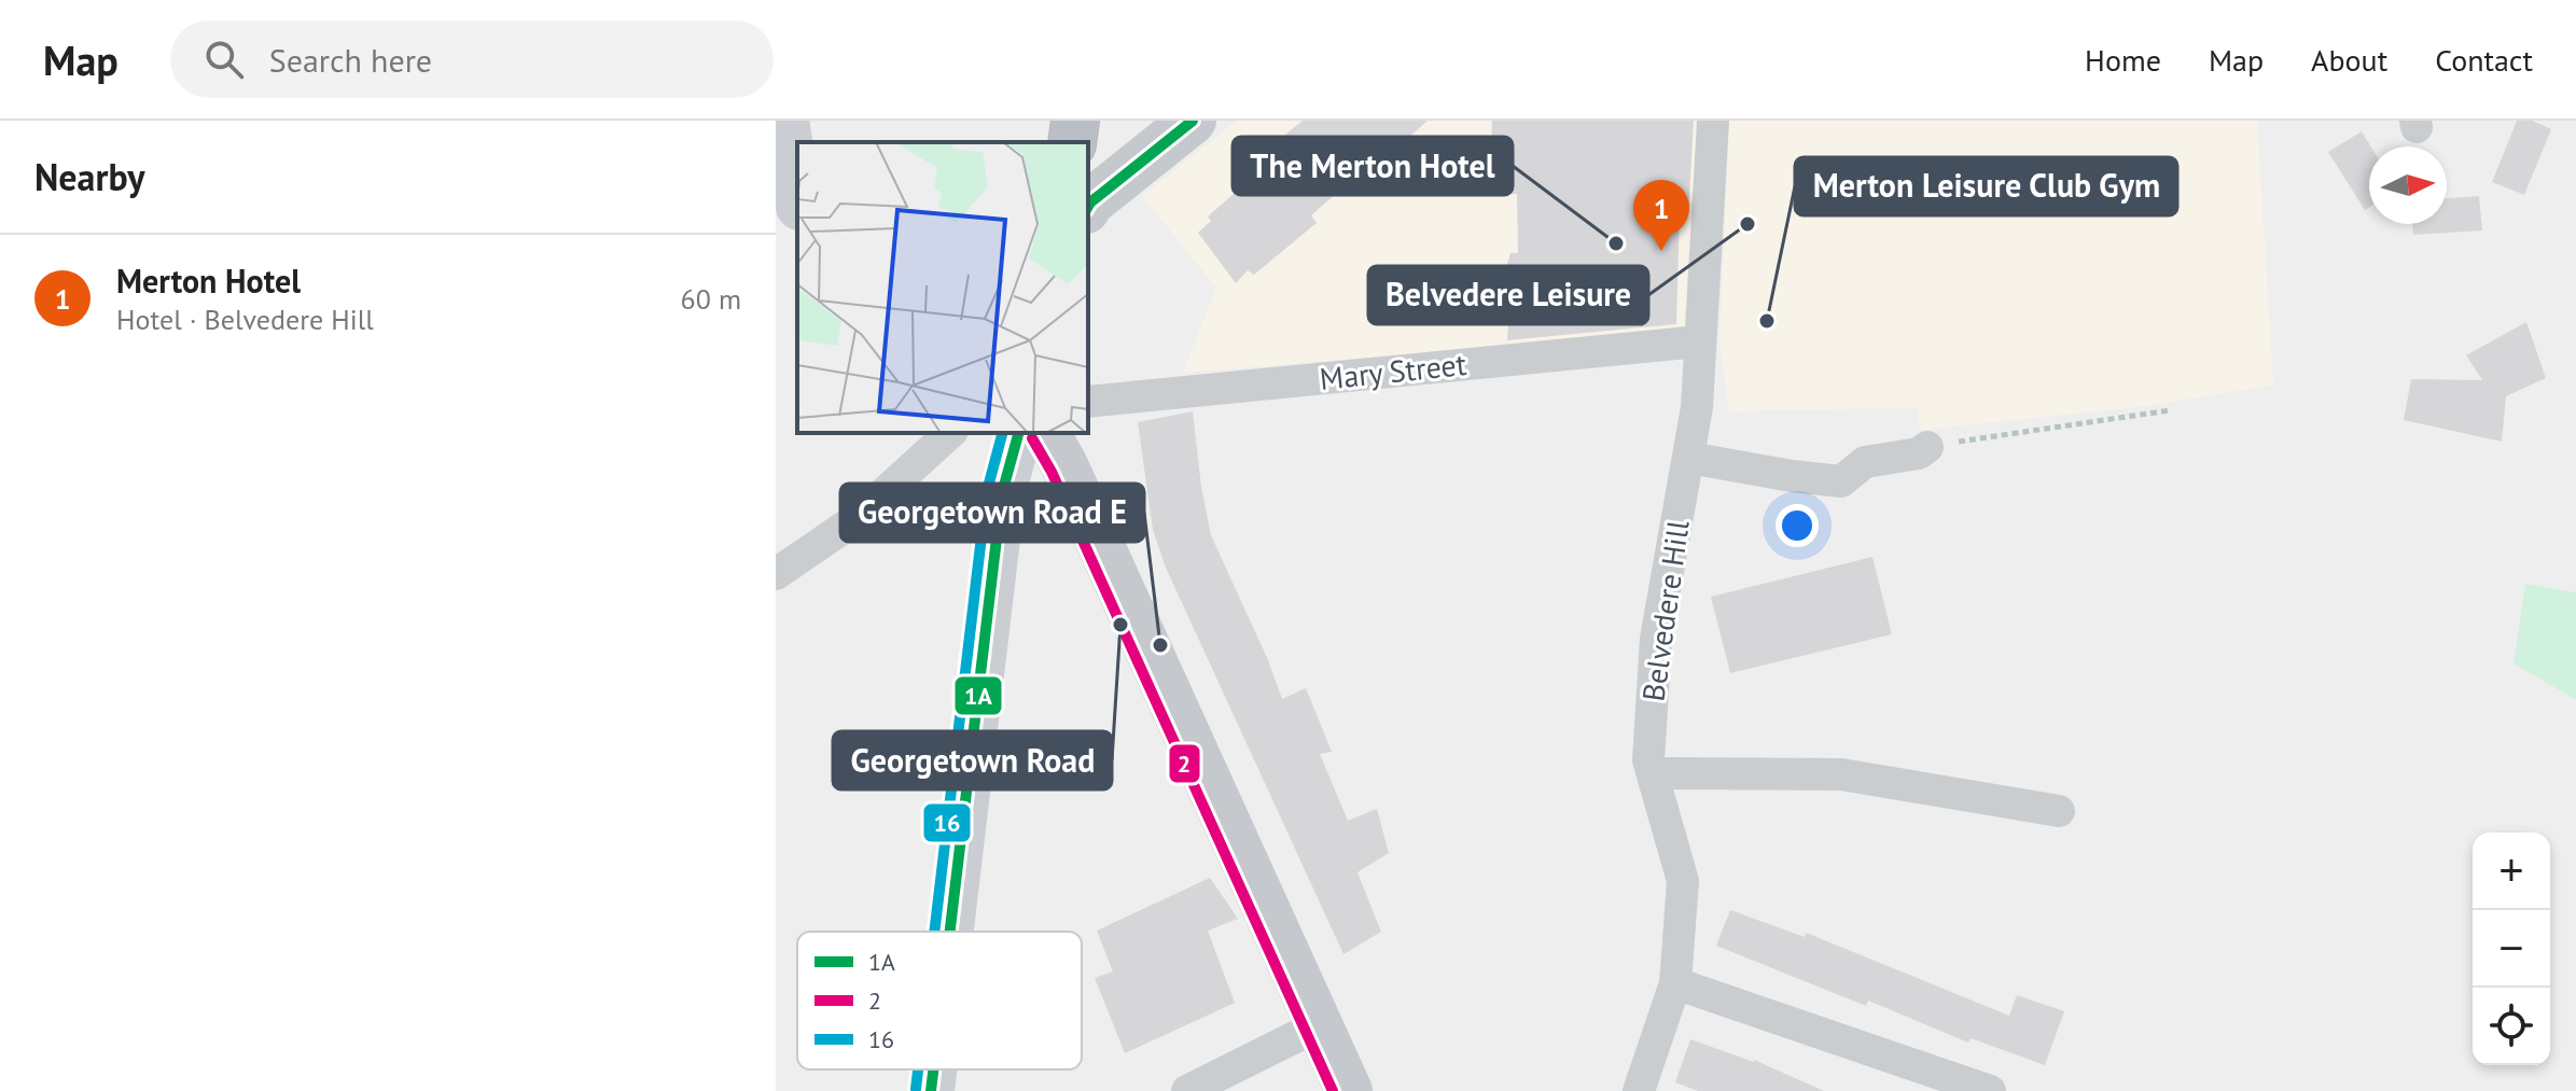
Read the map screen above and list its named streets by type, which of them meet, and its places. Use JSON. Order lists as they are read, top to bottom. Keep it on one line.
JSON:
{"streets":{"street":["Mary Street","Belvedere Hill"]},"crossings":[["Mary Street","Belvedere Hill"]],"places":["Belvedere Leisure","The Merton Hotel","Merton Leisure Club Gym","Georgetown Road","Georgetown Road E"],"lines":["transit line 1A","transit line 16","transit line 2"],"legend":["1A","2","16"],"north":"right","page":{"header":"Map","search":"Search here","nav":["Home","Map","About","Contact"],"heading":"Nearby","pins":"1","list":[{"mark":"1","name":"Merton Hotel","note":"Hotel · Belvedere Hill","value":"60 m"}],"map_buttons":["+","−"]}}
